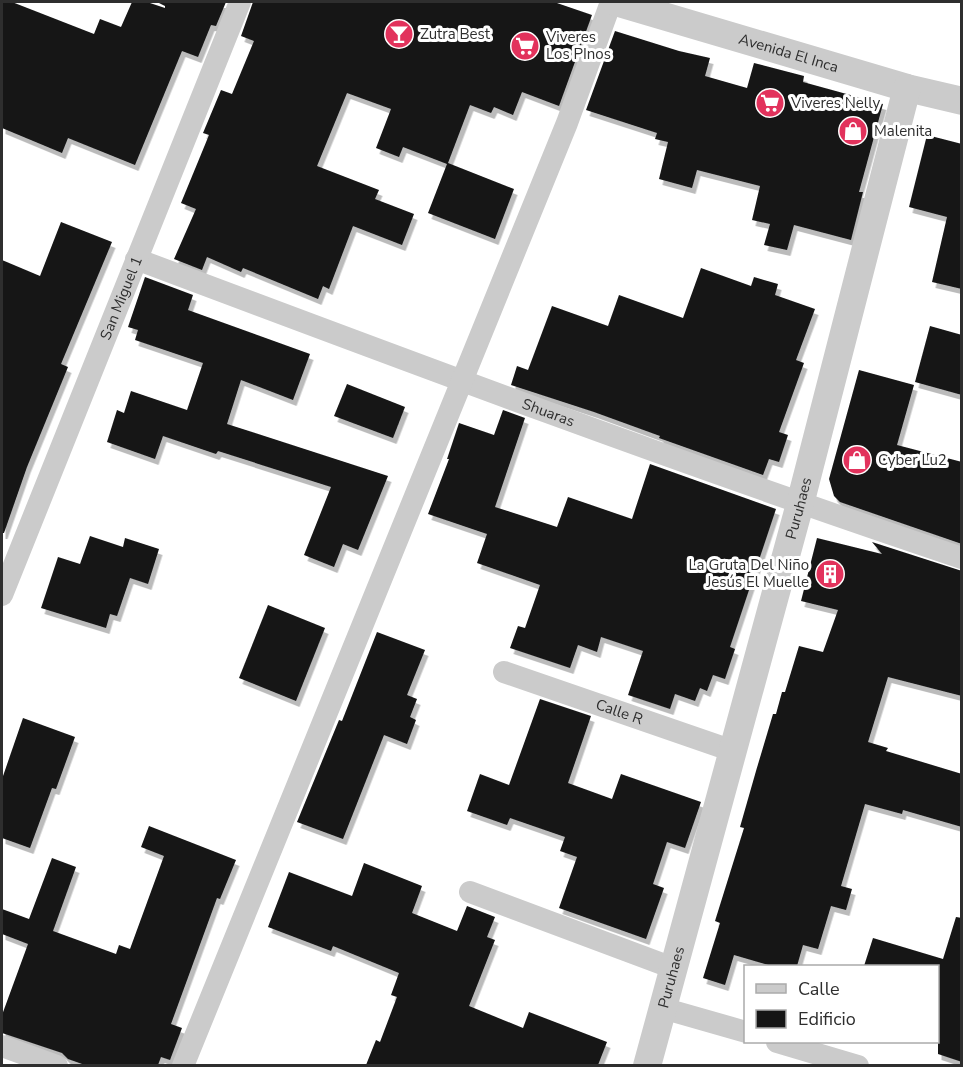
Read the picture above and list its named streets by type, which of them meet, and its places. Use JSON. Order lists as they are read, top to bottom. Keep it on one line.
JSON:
{"streets":{"street":["Avenida El Inca","San Miguel 1","Shuaras","Puruhaes","Calle R"]},"crossings":[["Avenida El Inca","Puruhaes"],["San Miguel 1","Shuaras"],["Shuaras","Puruhaes"],["Puruhaes","Calle R"]],"places":{"bar":["Zutra Best"],"supermarket":["Viveres Los PInos","Viveres Nelly"],"shop":["Malenita","Cyber Lu2"],"building":["La Gruta Del Niño Jesús El Muelle"]},"legend":["Calle","Edificio"]}
